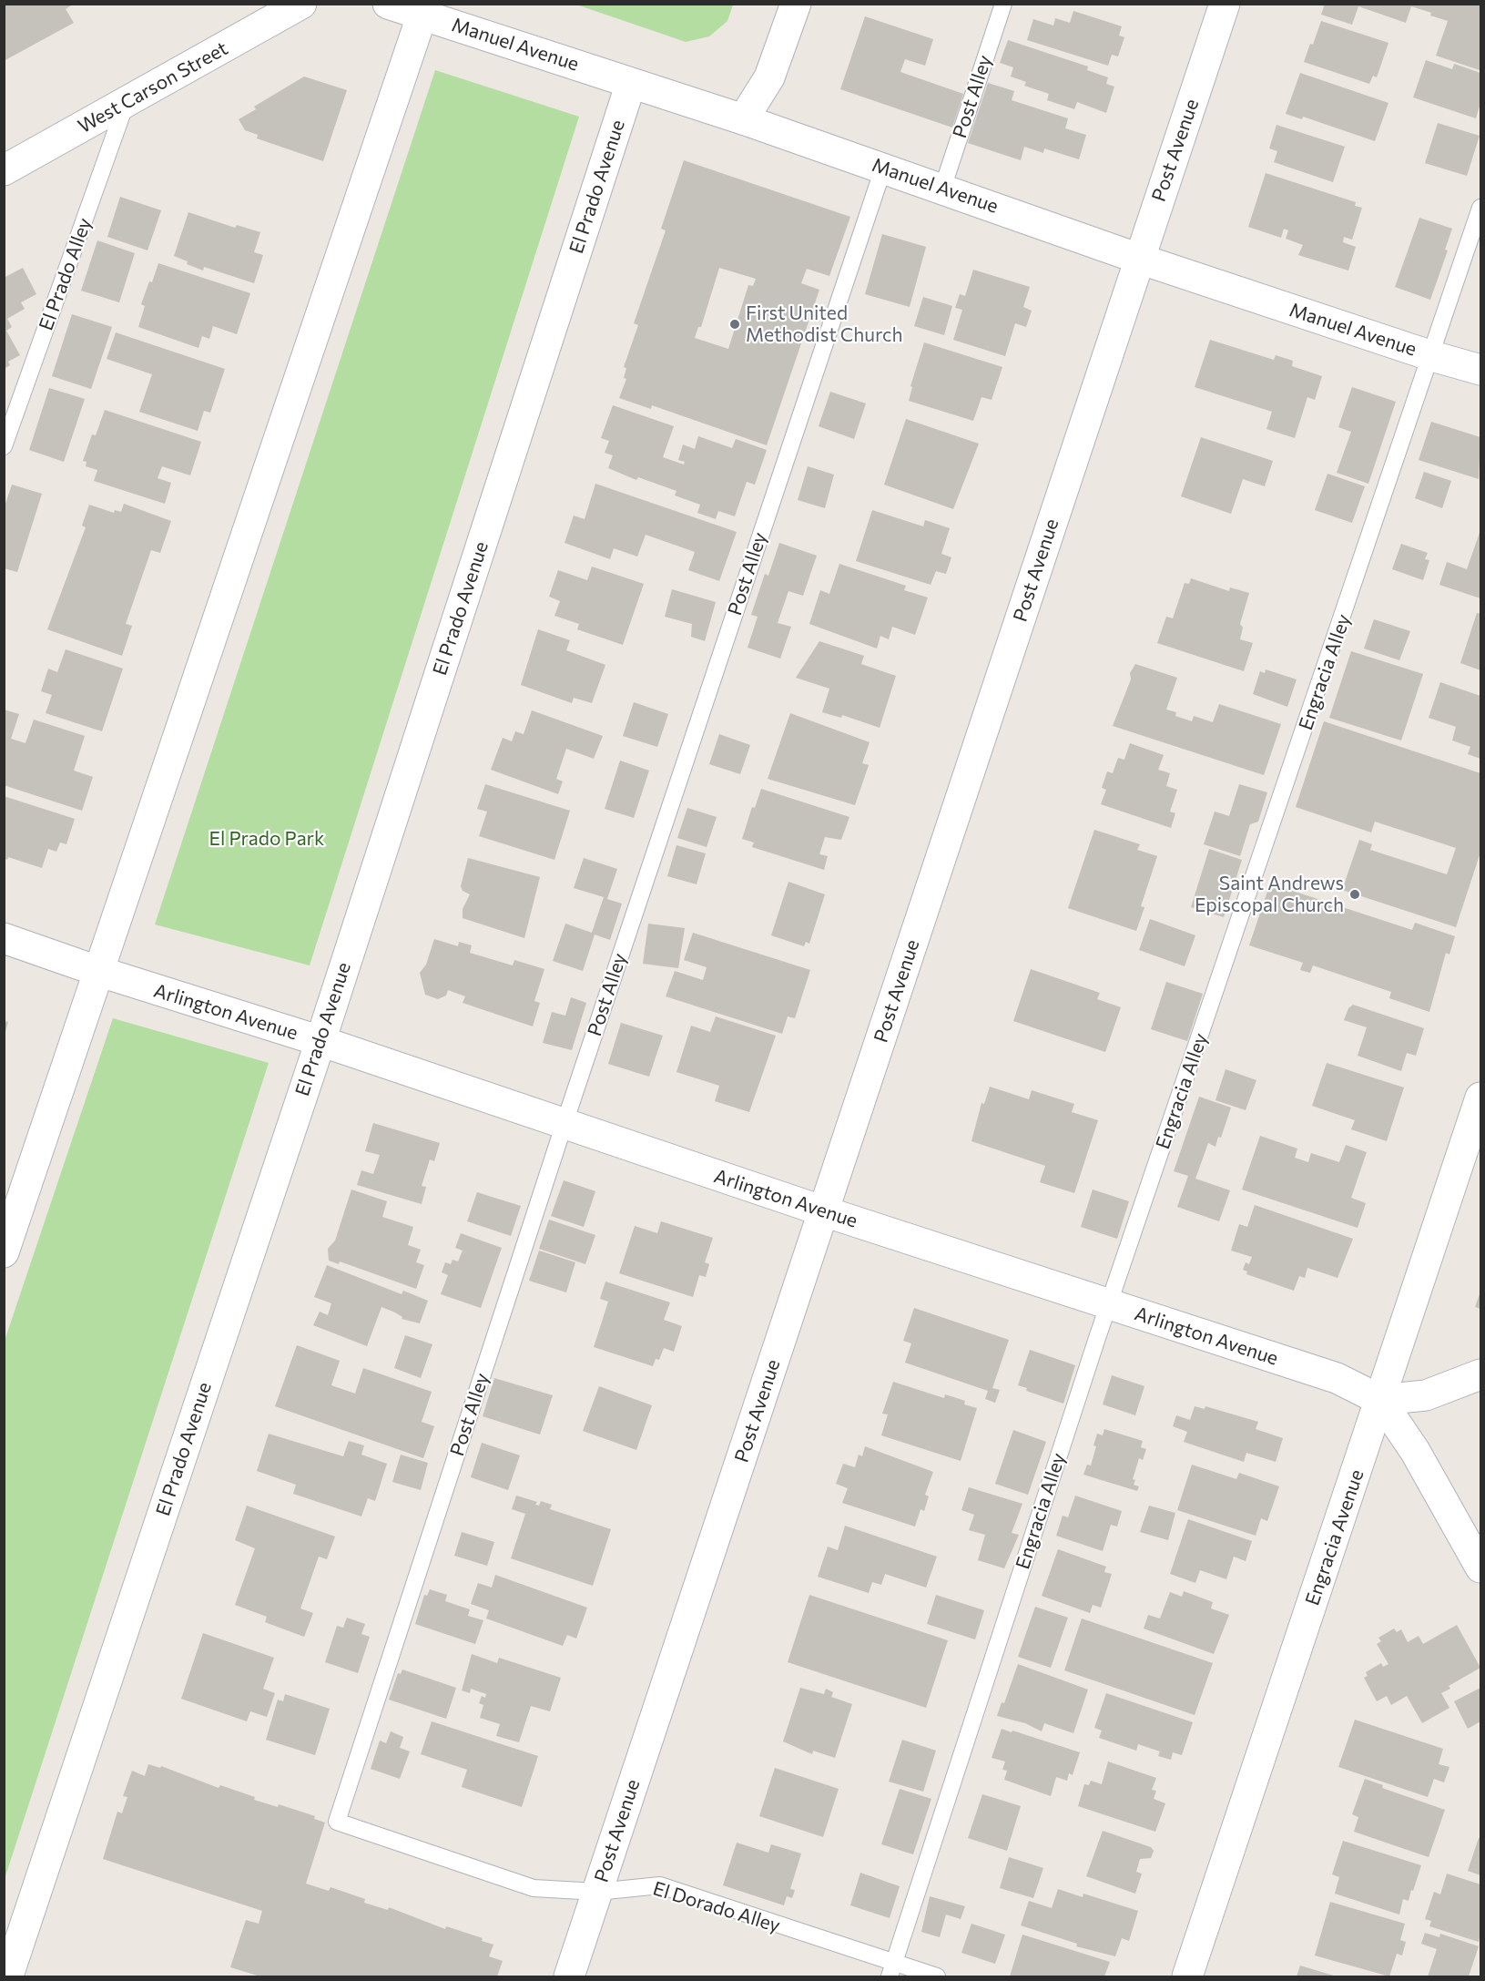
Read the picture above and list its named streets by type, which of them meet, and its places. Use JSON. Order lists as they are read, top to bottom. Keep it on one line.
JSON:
{"streets":{"street":["Manuel Avenue","West Carson Street","Post Avenue","El Prado Avenue","Arlington Avenue","Engracia Avenue"],"lane":["Post Alley","El Prado Alley","Engracia Alley","El Dorado Alley"]},"crossings":[["Manuel Avenue","Post Alley"],["Manuel Avenue","Post Avenue"],["Manuel Avenue","El Prado Avenue"],["Manuel Avenue","Engracia Alley"],["West Carson Street","El Prado Alley"],["Post Alley","Arlington Avenue"],["Post Alley","El Dorado Alley"],["Post Avenue","Arlington Avenue"],["Post Avenue","El Dorado Alley"],["El Prado Avenue","Arlington Avenue"],["Engracia Alley","Arlington Avenue"],["Engracia Alley","El Dorado Alley"],["Arlington Avenue","Engracia Avenue"]],"parks":["El Prado Park"],"places":["First United Methodist Church","Saint Andrews Episcopal Church"]}
